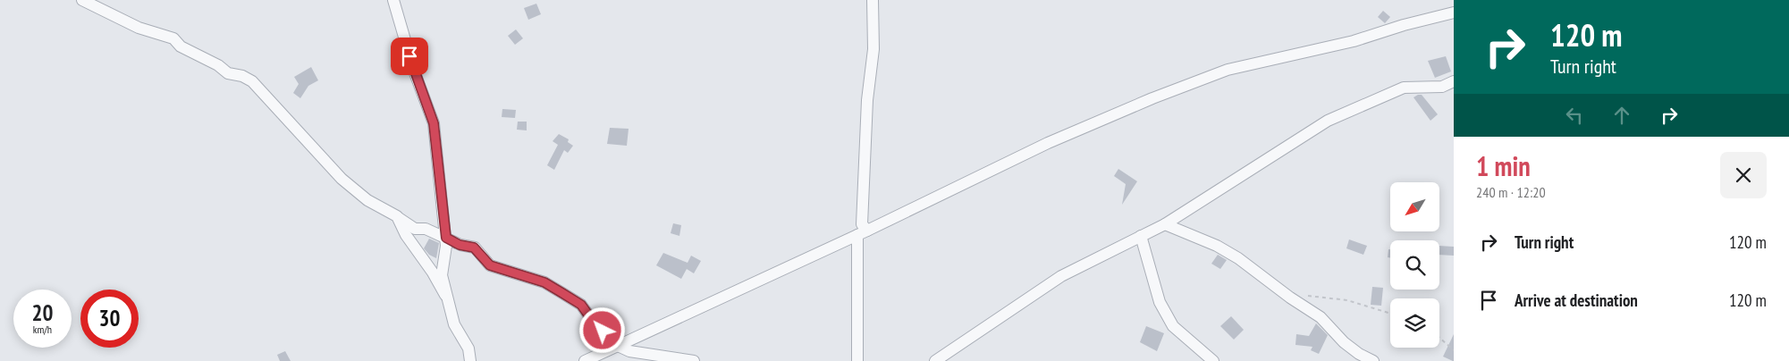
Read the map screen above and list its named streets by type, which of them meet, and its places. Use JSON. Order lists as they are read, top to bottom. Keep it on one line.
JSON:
{"north":"bottom left","page":{"turn":["120 m","Turn right"],"heading":["1 min","240 m · 12:20"],"list":[{"name":"Turn right","value":"120 m"},{"name":"Arrive at destination","value":"120 m"}],"speed":"20 km/h","limit":"30"}}
